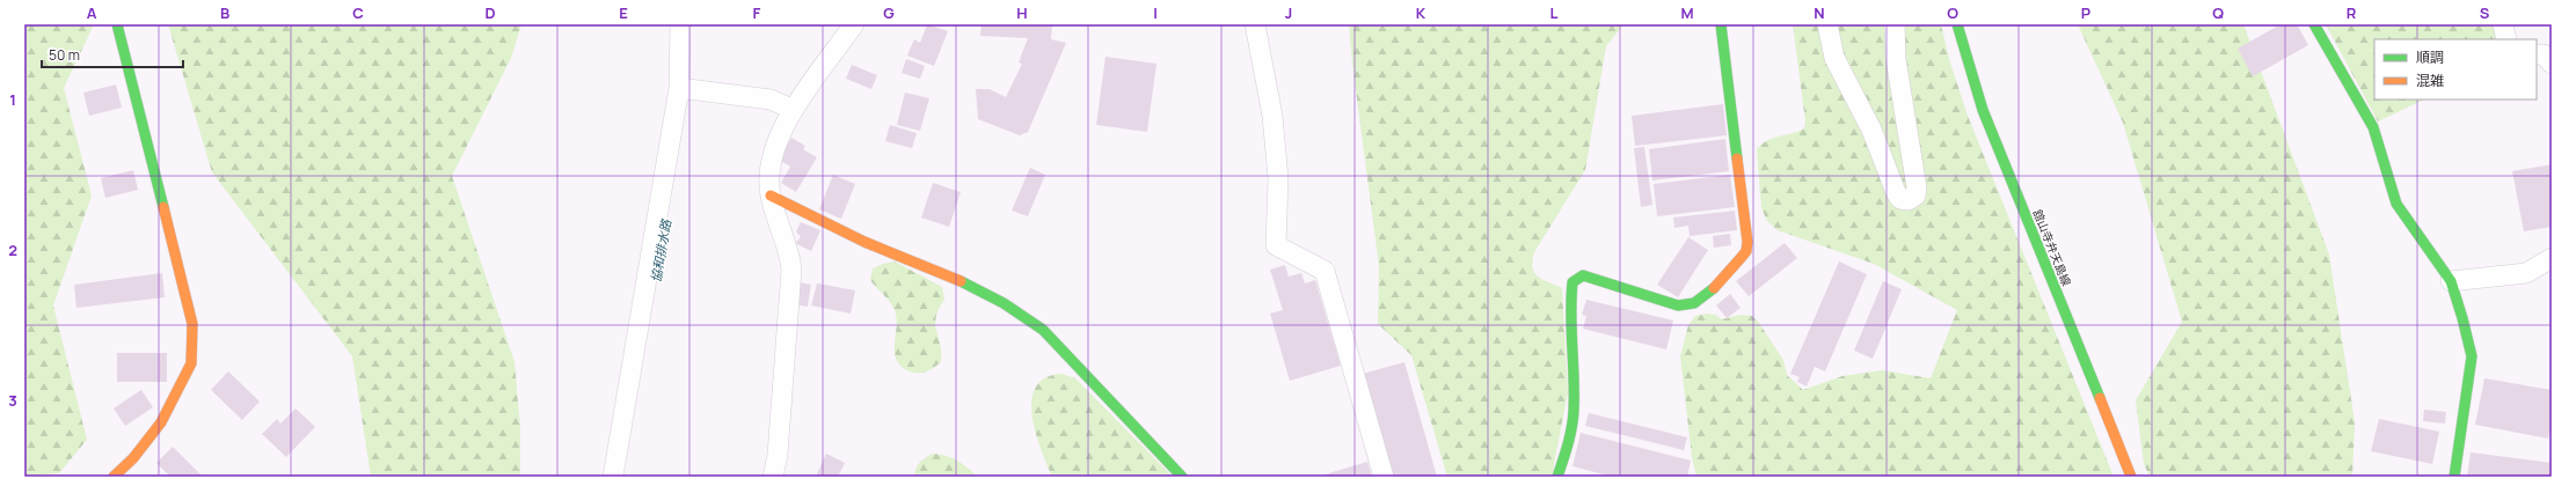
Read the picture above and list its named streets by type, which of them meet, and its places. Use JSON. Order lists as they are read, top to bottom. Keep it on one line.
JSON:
{"streets":{"street":["舘山寺弁天島線"]},"water":["協和排水路"],"legend":["順調","混雑"],"scale_bar":"50 m","grid":{"columns":["A","B","C","D","E","F","G","H","I","J","K","L","M","N","O","P","Q","R","S"],"rows":["1","2","3"]}}
